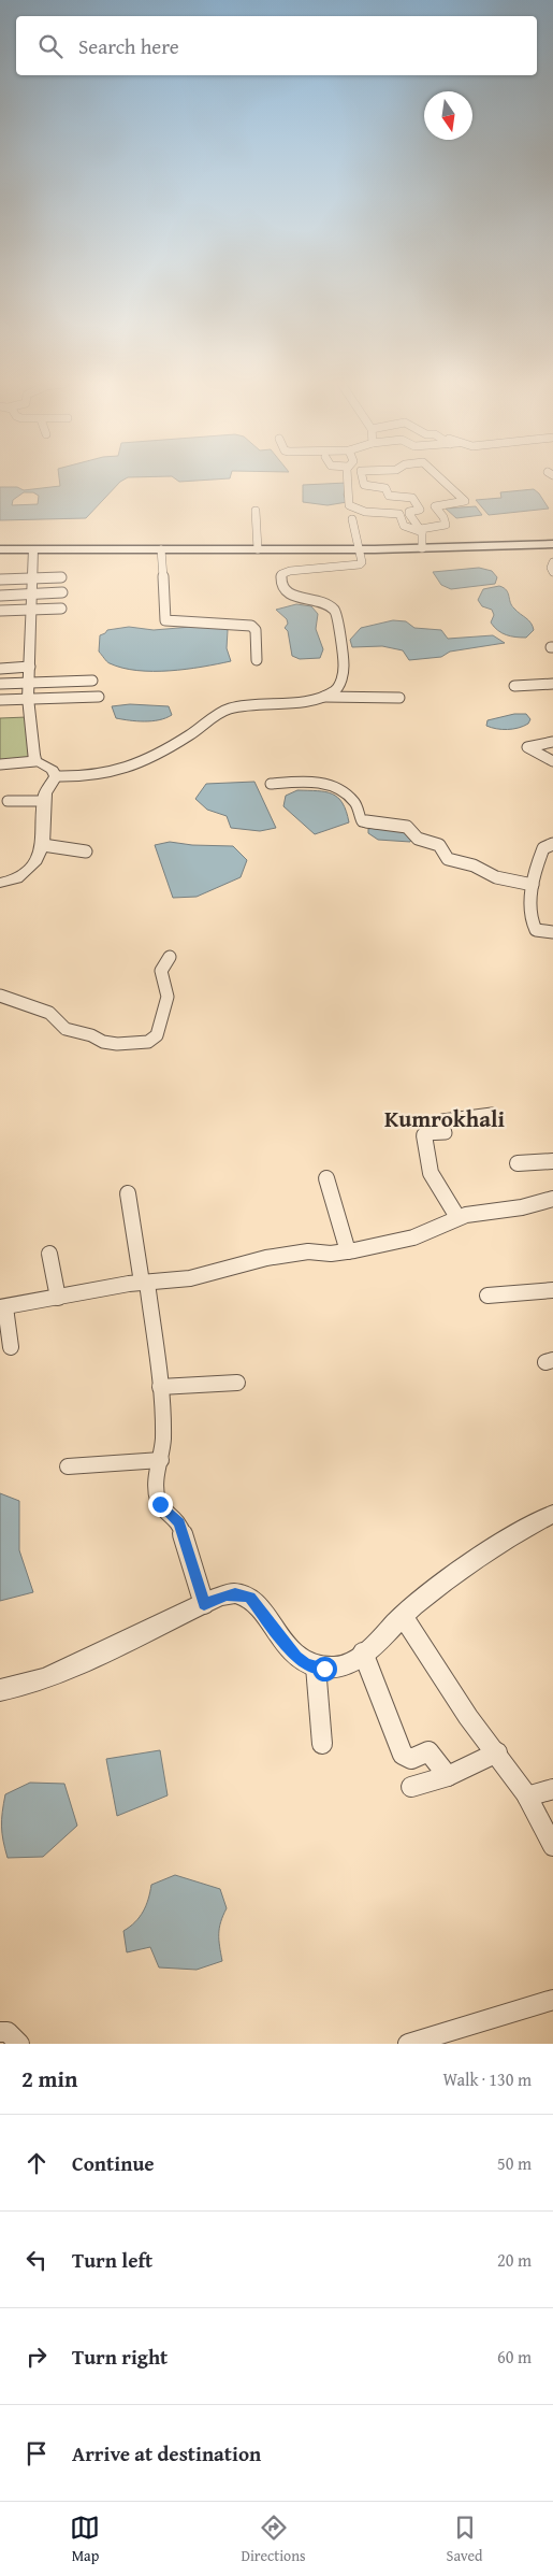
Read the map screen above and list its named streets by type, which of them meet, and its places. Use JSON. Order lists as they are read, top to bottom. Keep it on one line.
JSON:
{"districts":["Kumrokhali"],"north":"bottom","page":{"search":"Search here","heading":["2 min","Walk · 130 m"],"list":[["Continue","50 m"],["Turn left","20 m"],["Turn right","60 m"],"Arrive at destination"],"nav":["Map","Directions","Saved"]}}
